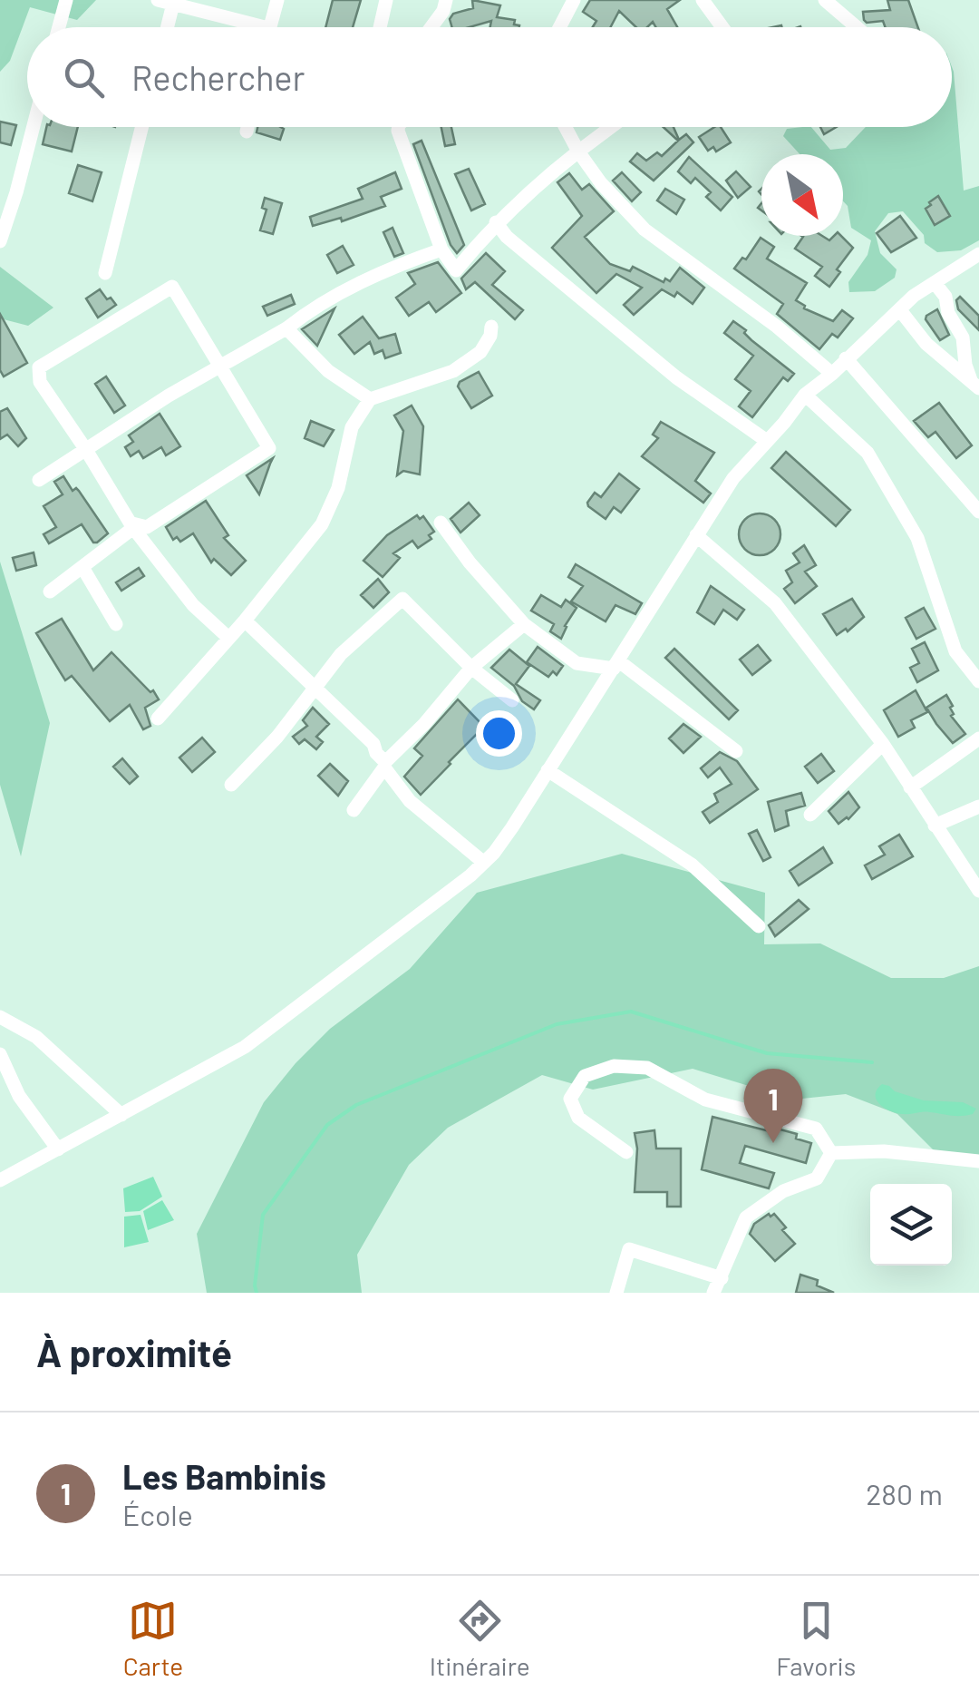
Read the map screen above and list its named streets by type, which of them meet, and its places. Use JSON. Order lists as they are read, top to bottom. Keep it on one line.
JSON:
{"north":"bottom right","page":{"search":"Rechercher","pins":"1","heading":"À proximité","list":[{"mark":"1","name":"Les Bambinis","note":"École","value":"280 m"}],"nav":["Carte","Itinéraire","Favoris"]}}
